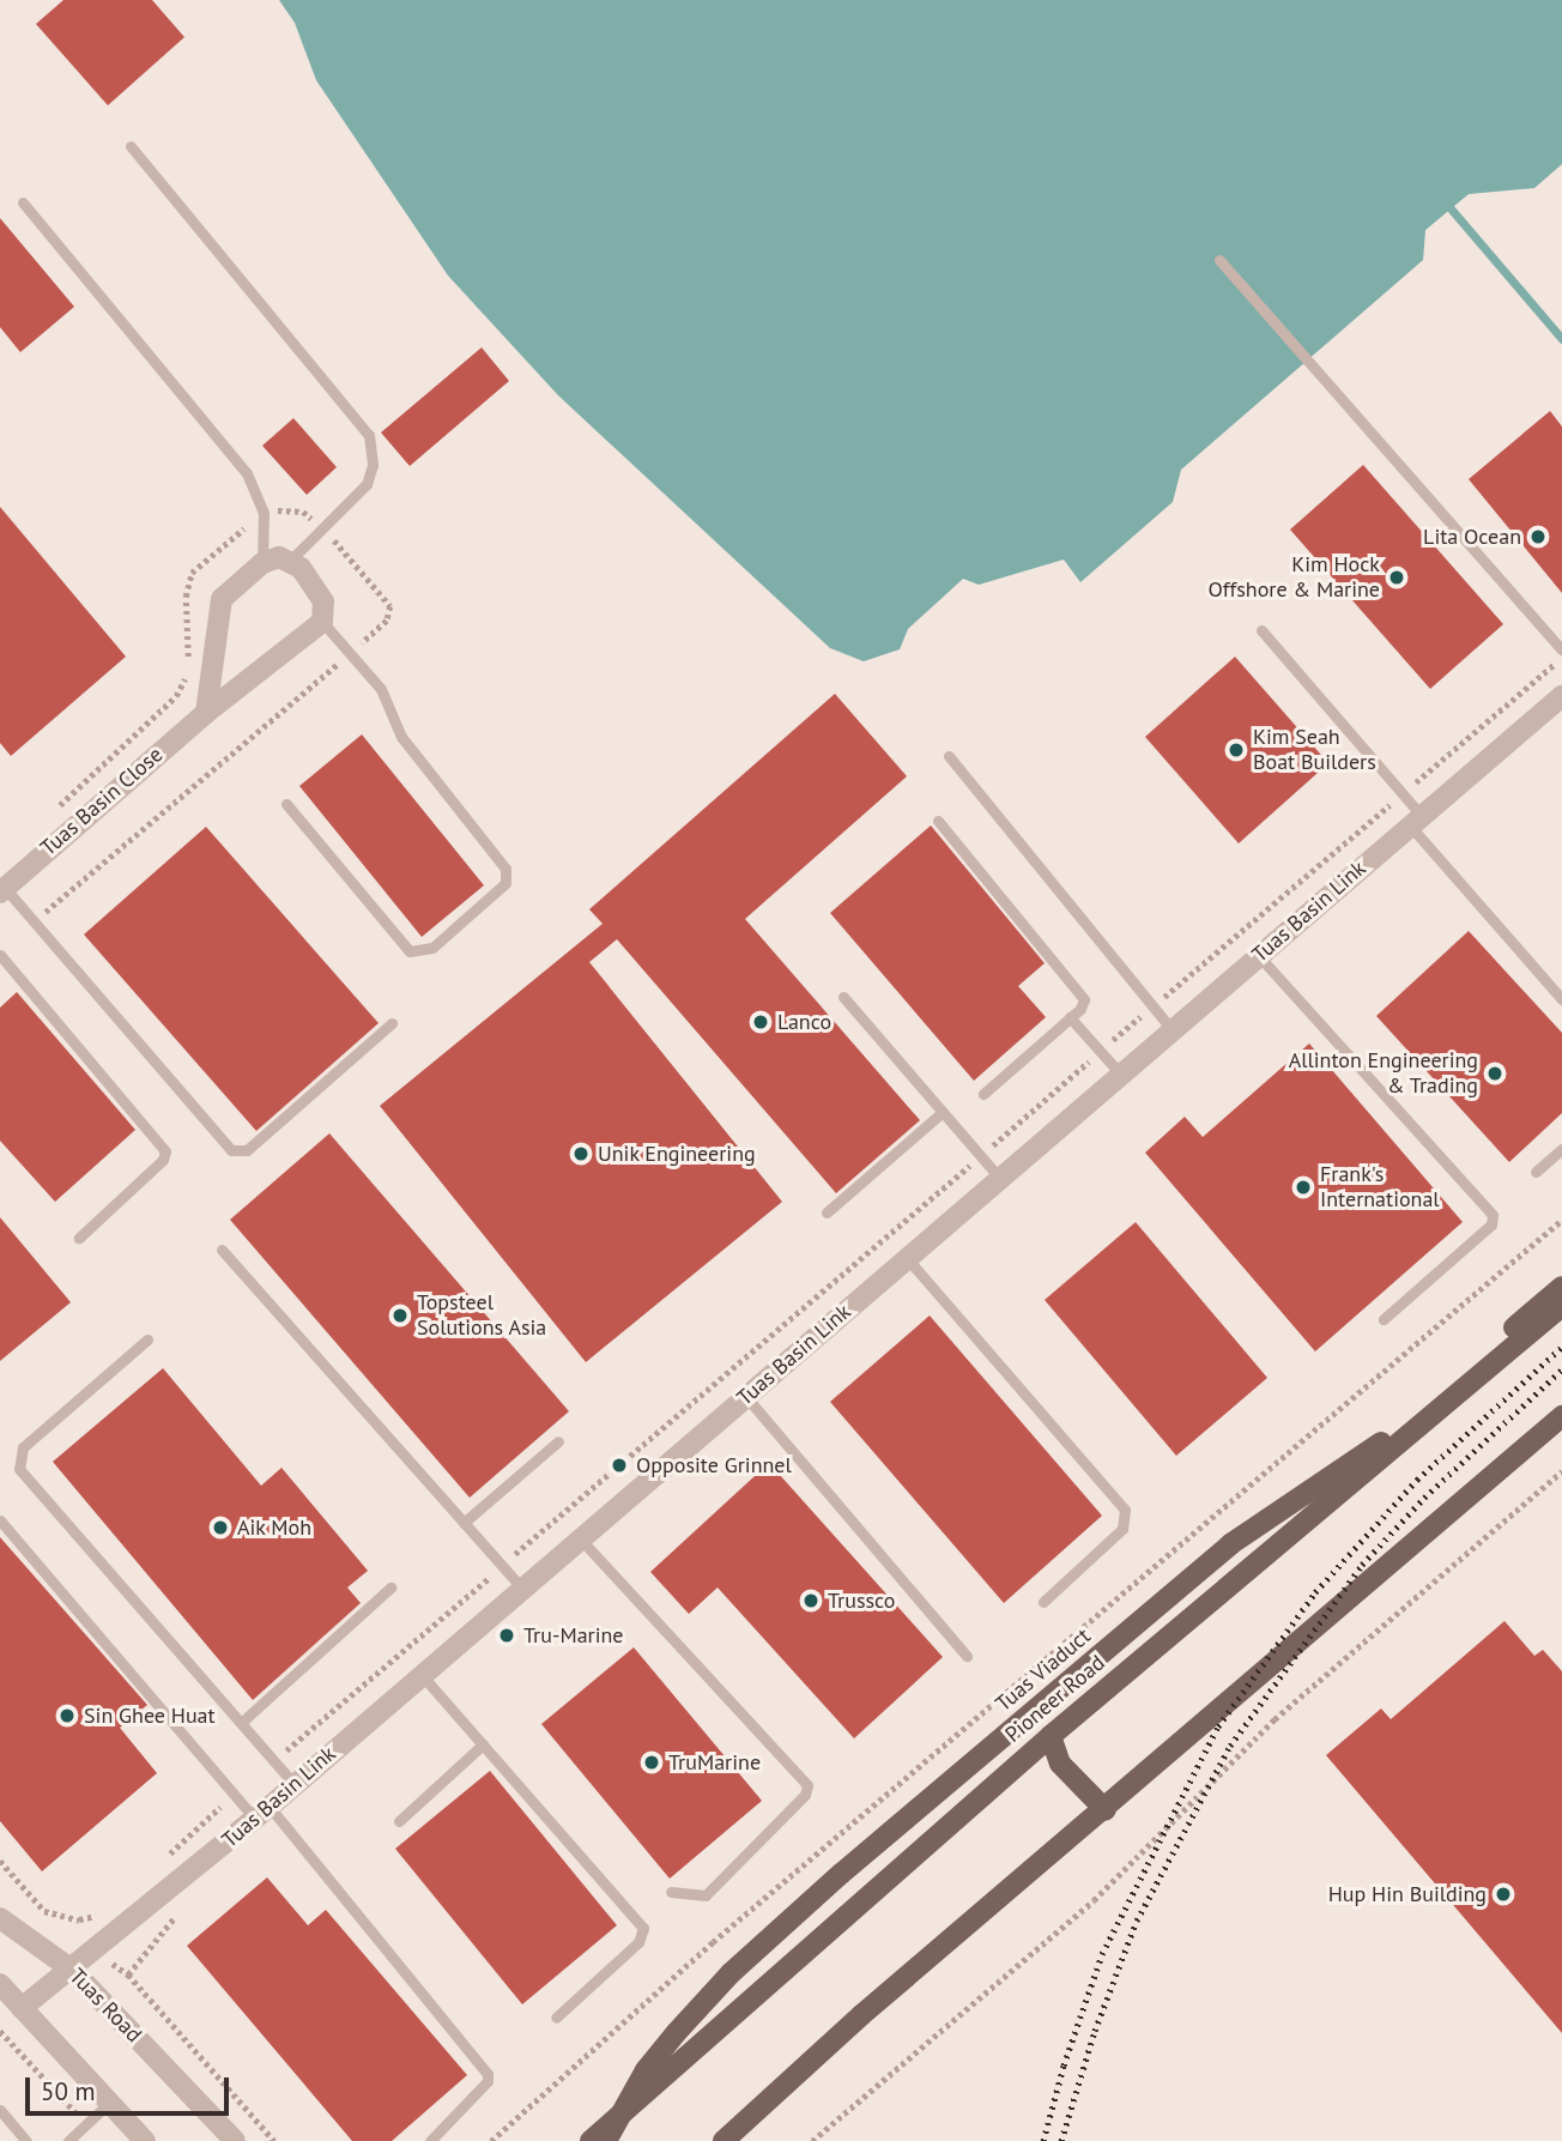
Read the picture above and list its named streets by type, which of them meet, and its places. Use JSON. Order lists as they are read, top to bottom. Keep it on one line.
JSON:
{"streets":{"main road":["Tuas Viaduct","Pioneer Road"],"street":["Tuas Basin Close","Tuas Basin Link","Tuas Road"]},"crossings":[["Tuas Basin Link","Tuas Road"]],"places":["Lita Ocean","Kim Hock Offshore & Marine","Kim Seah Boat Builders","Lanco","Allinton Engineering & Trading","Unik Engineering","Frank's International","Topsteel Solutions Asia","Opposite Grinnel","Aik Moh","Trussco","Tru-Marine","Sin Ghee Huat","TruMarine","Hup Hin Building"],"scale_bar":"50 m"}
